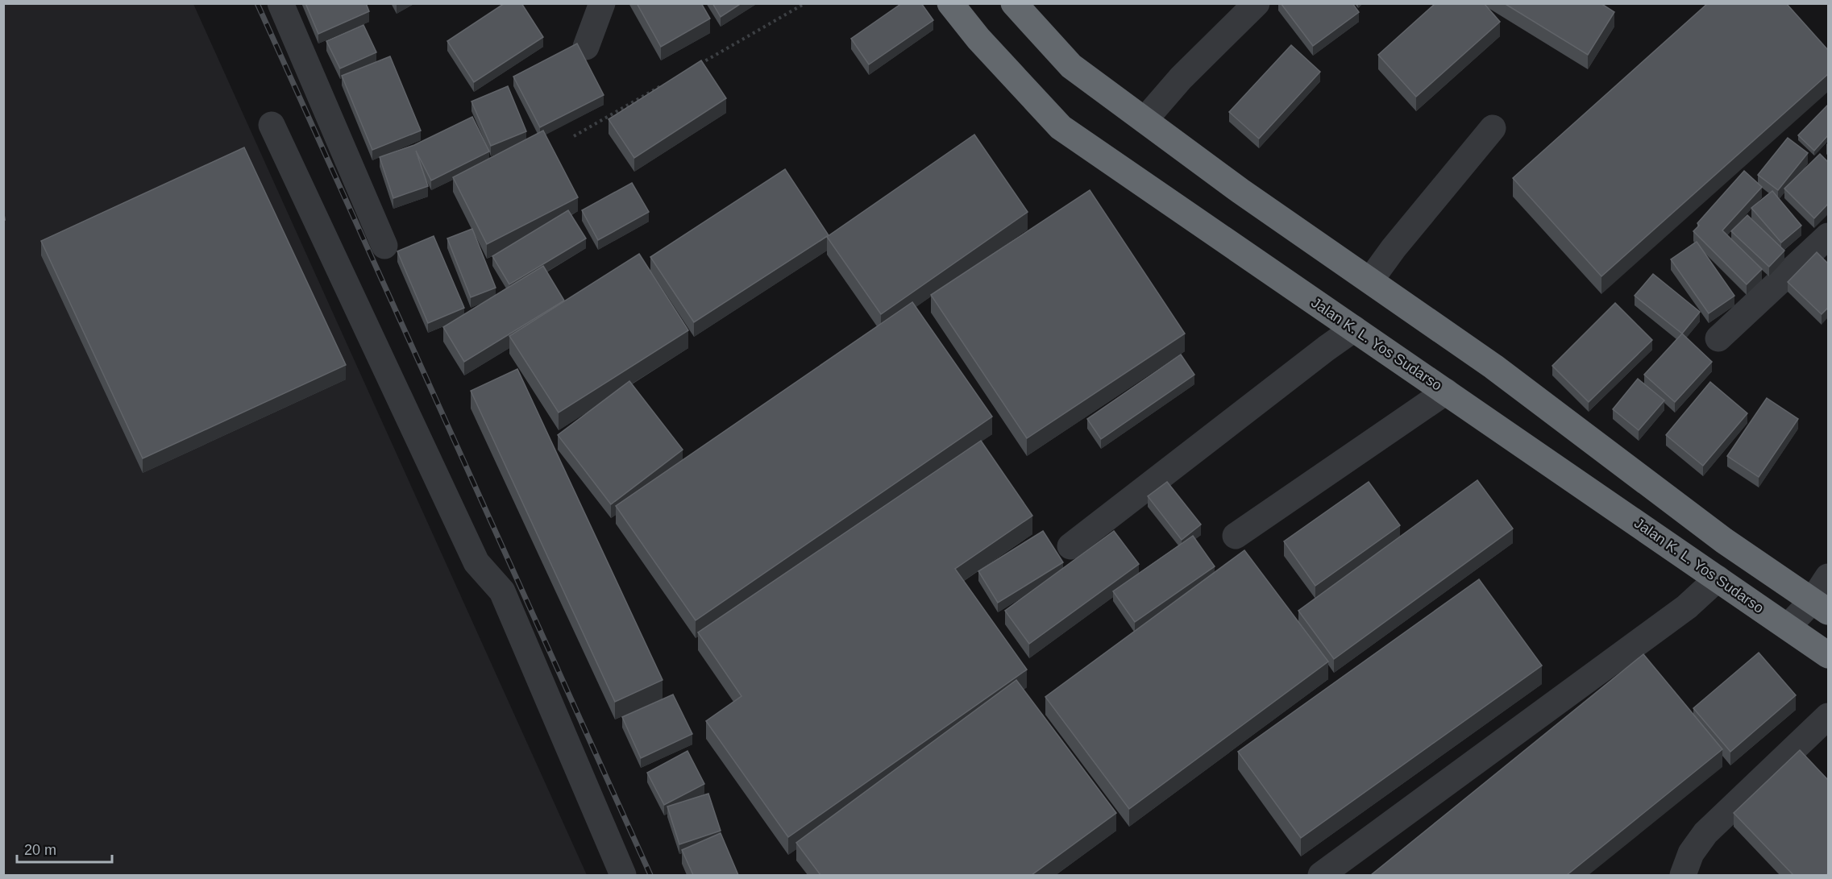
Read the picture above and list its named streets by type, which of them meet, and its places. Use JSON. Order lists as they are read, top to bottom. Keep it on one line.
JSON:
{"streets":{"highway":["Jalan K. L. Yos Sudarso"]},"scale_bar":"20 m"}
